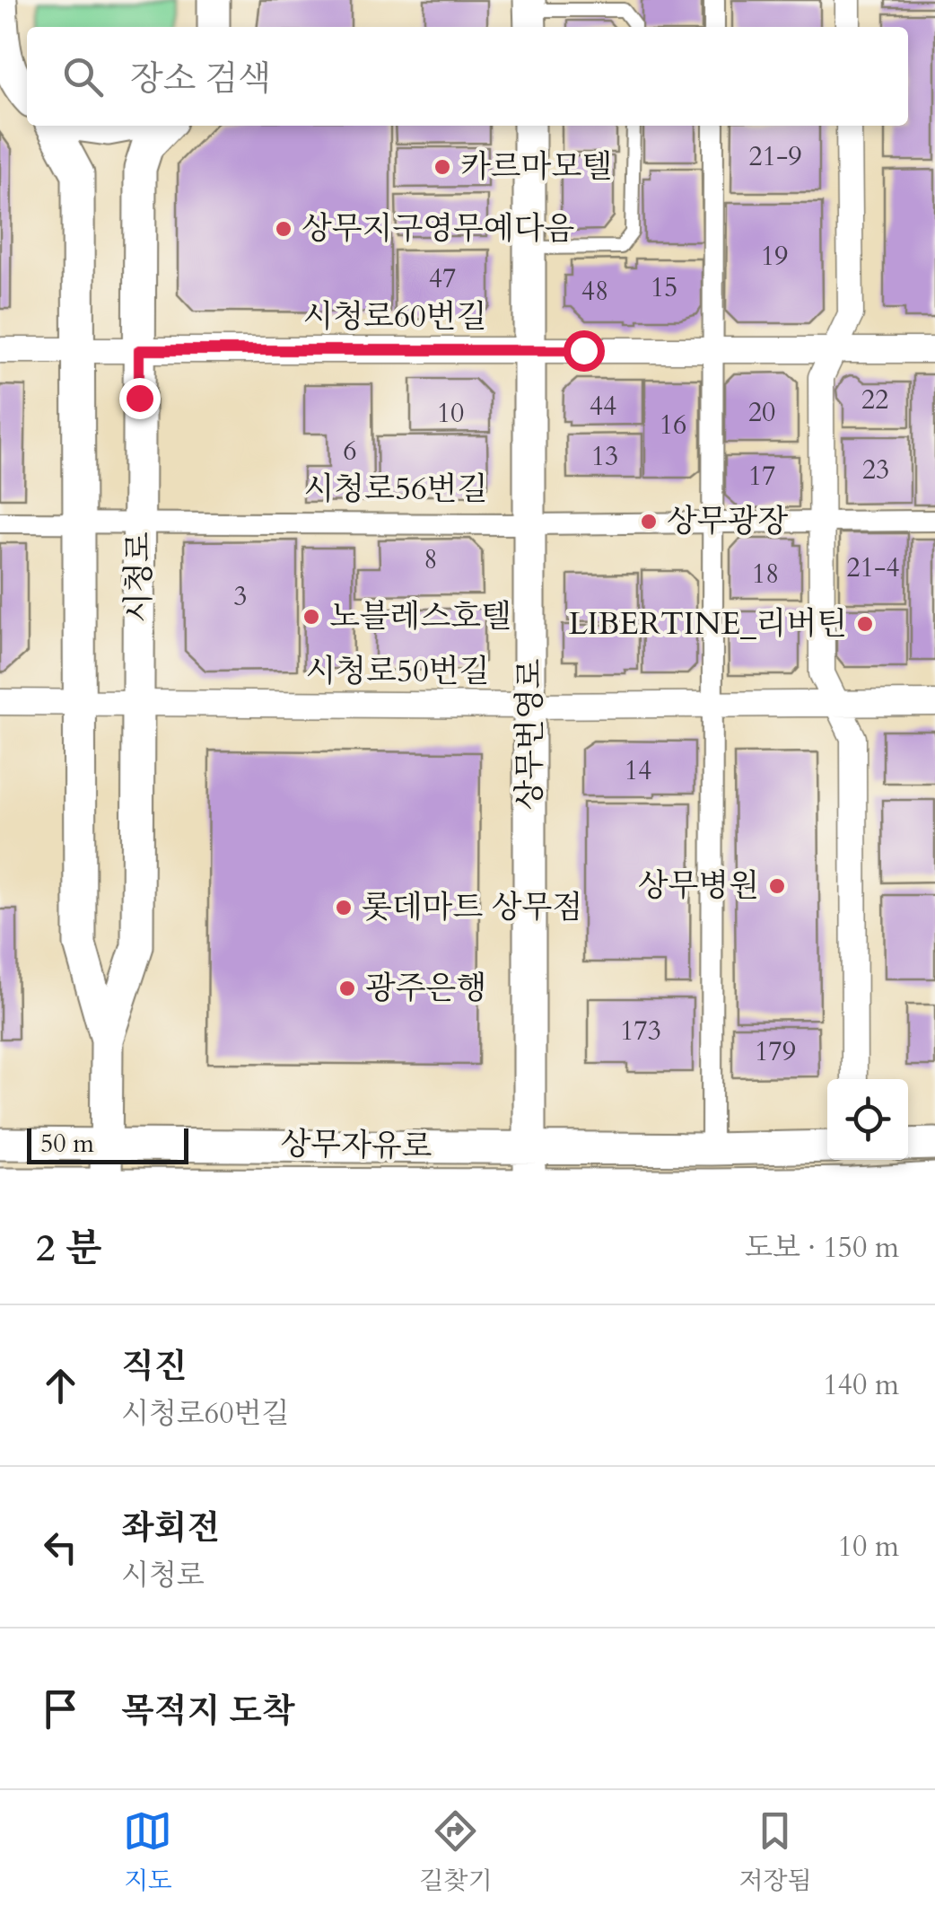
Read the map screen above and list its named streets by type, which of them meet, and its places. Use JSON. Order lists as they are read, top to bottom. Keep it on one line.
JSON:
{"streets":{"street":["시청로60번길","시청로56번길","시청로","시청로50번길","상무번영로","상무자유로"]},"crossings":[["시청로60번길","시청로"],["시청로60번길","상무번영로"],["시청로56번길","시청로"],["시청로56번길","상무번영로"],["시청로","시청로50번길"],["시청로","상무자유로"],["시청로50번길","상무번영로"],["상무번영로","상무자유로"]],"places":["카르마모텔","상무지구영무예다음","상무광장","노블레스호텔","LIBERTINE_리버틴","상무병원","롯데마트 상무점","광주은행"],"house_numbers":["21-9","19","47","15","48","22","44","20","10","16","6","13","23","17","8","21-4","18","3","14","173","179"],"scale_bar":"50 m","page":{"search":"장소 검색","scale":"50 m","heading":["2 분","도보 · 150 m"],"list":[["직진","시청로60번길","140 m"],["좌회전","시청로","10 m"],"목적지 도착"],"nav":["지도","길찾기","저장됨"]}}
